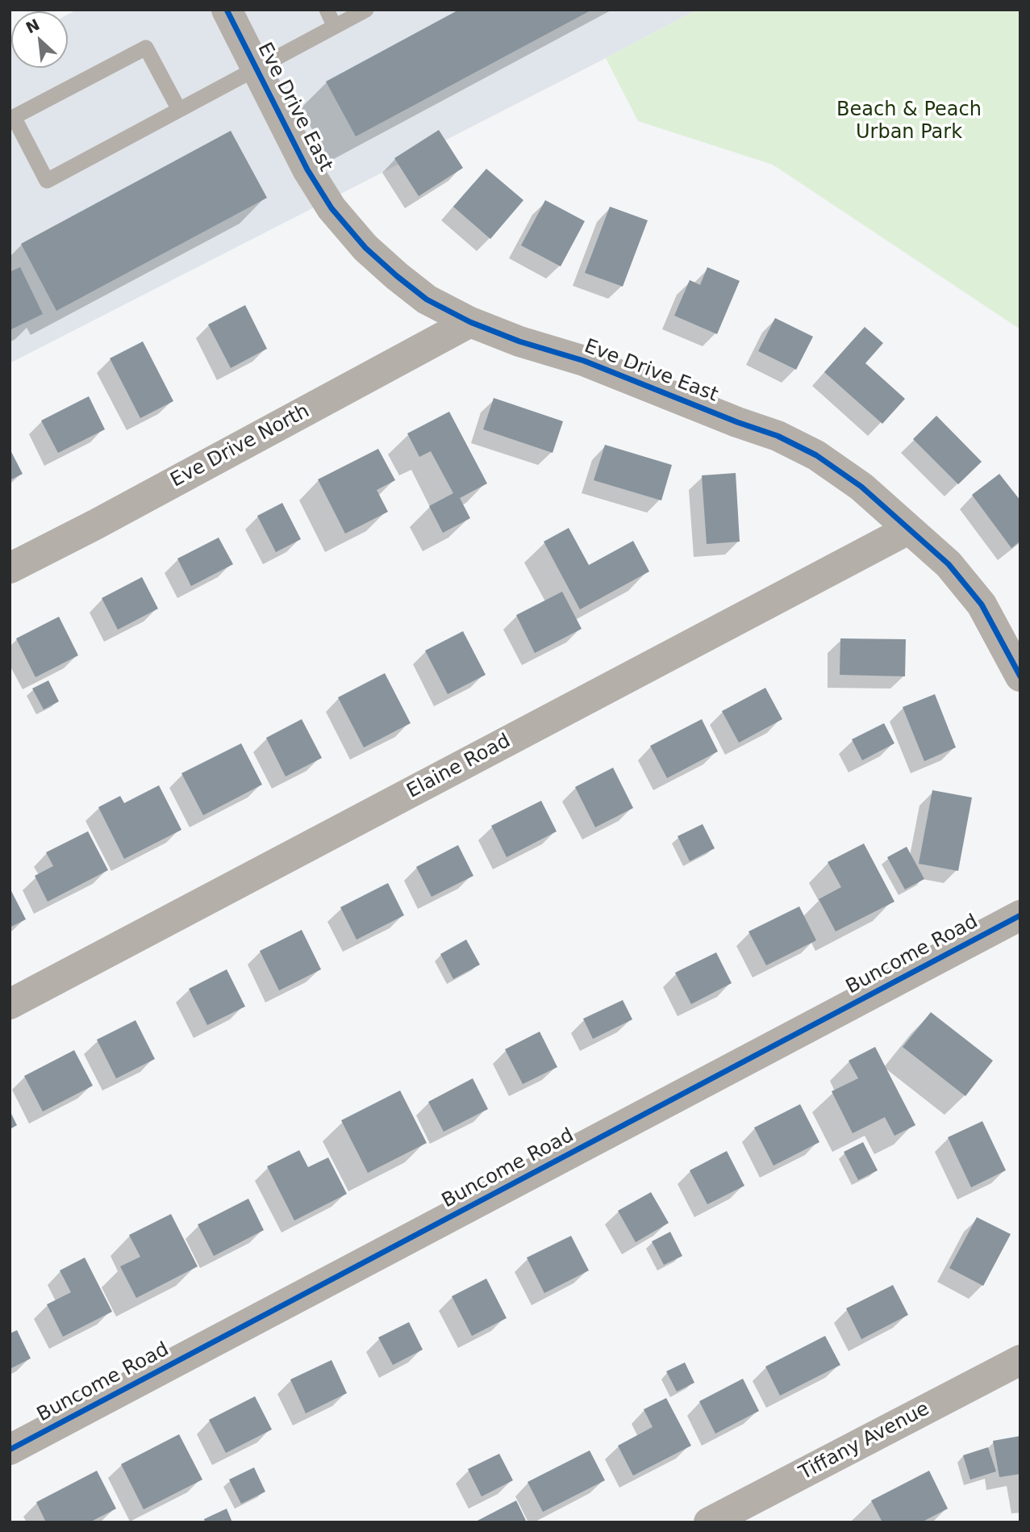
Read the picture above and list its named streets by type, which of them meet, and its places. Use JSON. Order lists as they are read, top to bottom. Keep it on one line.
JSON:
{"streets":{"street":["Eve Drive East","Eve Drive North","Elaine Road","Buncome Road","Tiffany Avenue"]},"crossings":[["Eve Drive East","Eve Drive North"],["Eve Drive East","Elaine Road"]],"parks":["Beach & Peach Urban Park"],"north":"top left"}
